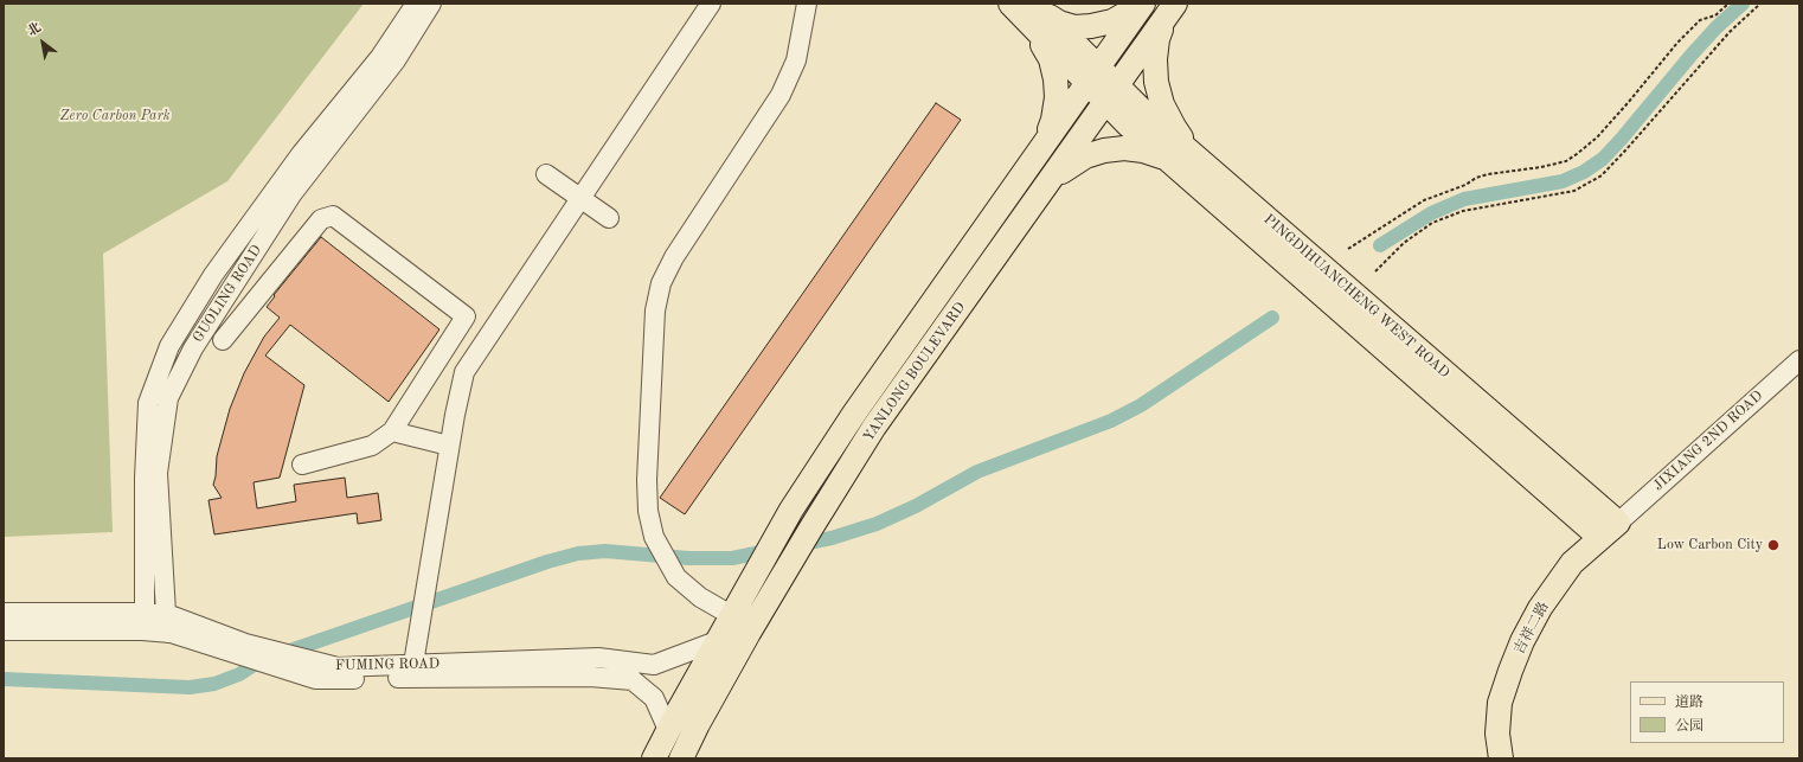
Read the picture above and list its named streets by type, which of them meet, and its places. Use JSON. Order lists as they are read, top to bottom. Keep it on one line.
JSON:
{"streets":{"main road":["PINGDIHUANCHENG WEST ROAD","YANLONG BOULEVARD","吉祥二路"],"street":["GUOLING ROAD","JIXIANG 2ND ROAD","FUMING ROAD"]},"crossings":[["GUOLING ROAD","FUMING ROAD"],["PINGDIHUANCHENG WEST ROAD","YANLONG BOULEVARD"],["PINGDIHUANCHENG WEST ROAD","JIXIANG 2ND ROAD"],["PINGDIHUANCHENG WEST ROAD","吉祥二路"],["YANLONG BOULEVARD","FUMING ROAD"],["JIXIANG 2ND ROAD","吉祥二路"]],"parks":["Zero Carbon Park"],"places":["Low Carbon City"],"legend":["道路","公园"],"north":"top left"}
